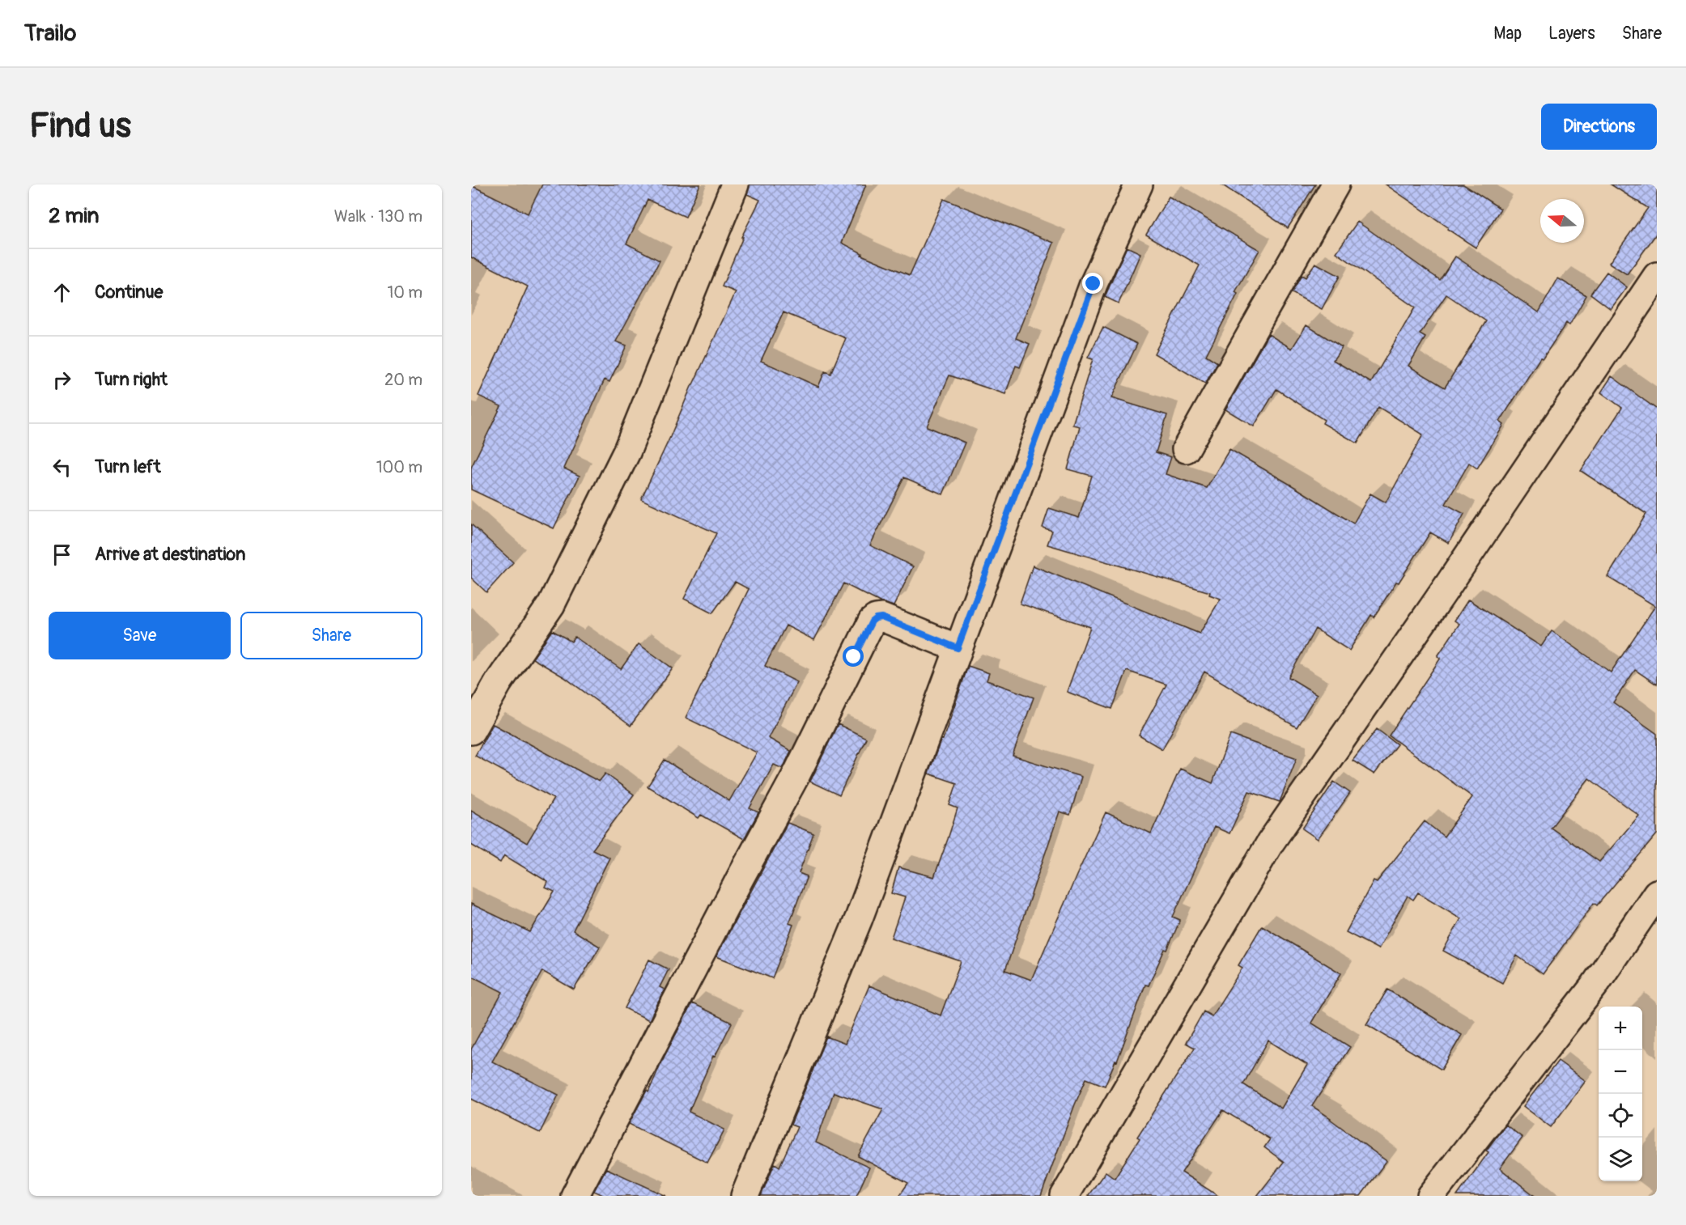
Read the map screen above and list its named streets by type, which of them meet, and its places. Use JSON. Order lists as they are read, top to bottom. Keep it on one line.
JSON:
{"north":"left","page":{"header":"Trailo","nav":["Map","Layers","Share"],"buttons":["Directions",["Save","Share"]],"title":"Find us","heading":["2 min","Walk · 130 m"],"list":[["Continue","10 m"],["Turn right","20 m"],["Turn left","100 m"],"Arrive at destination"],"map_buttons":["+","−"]}}
